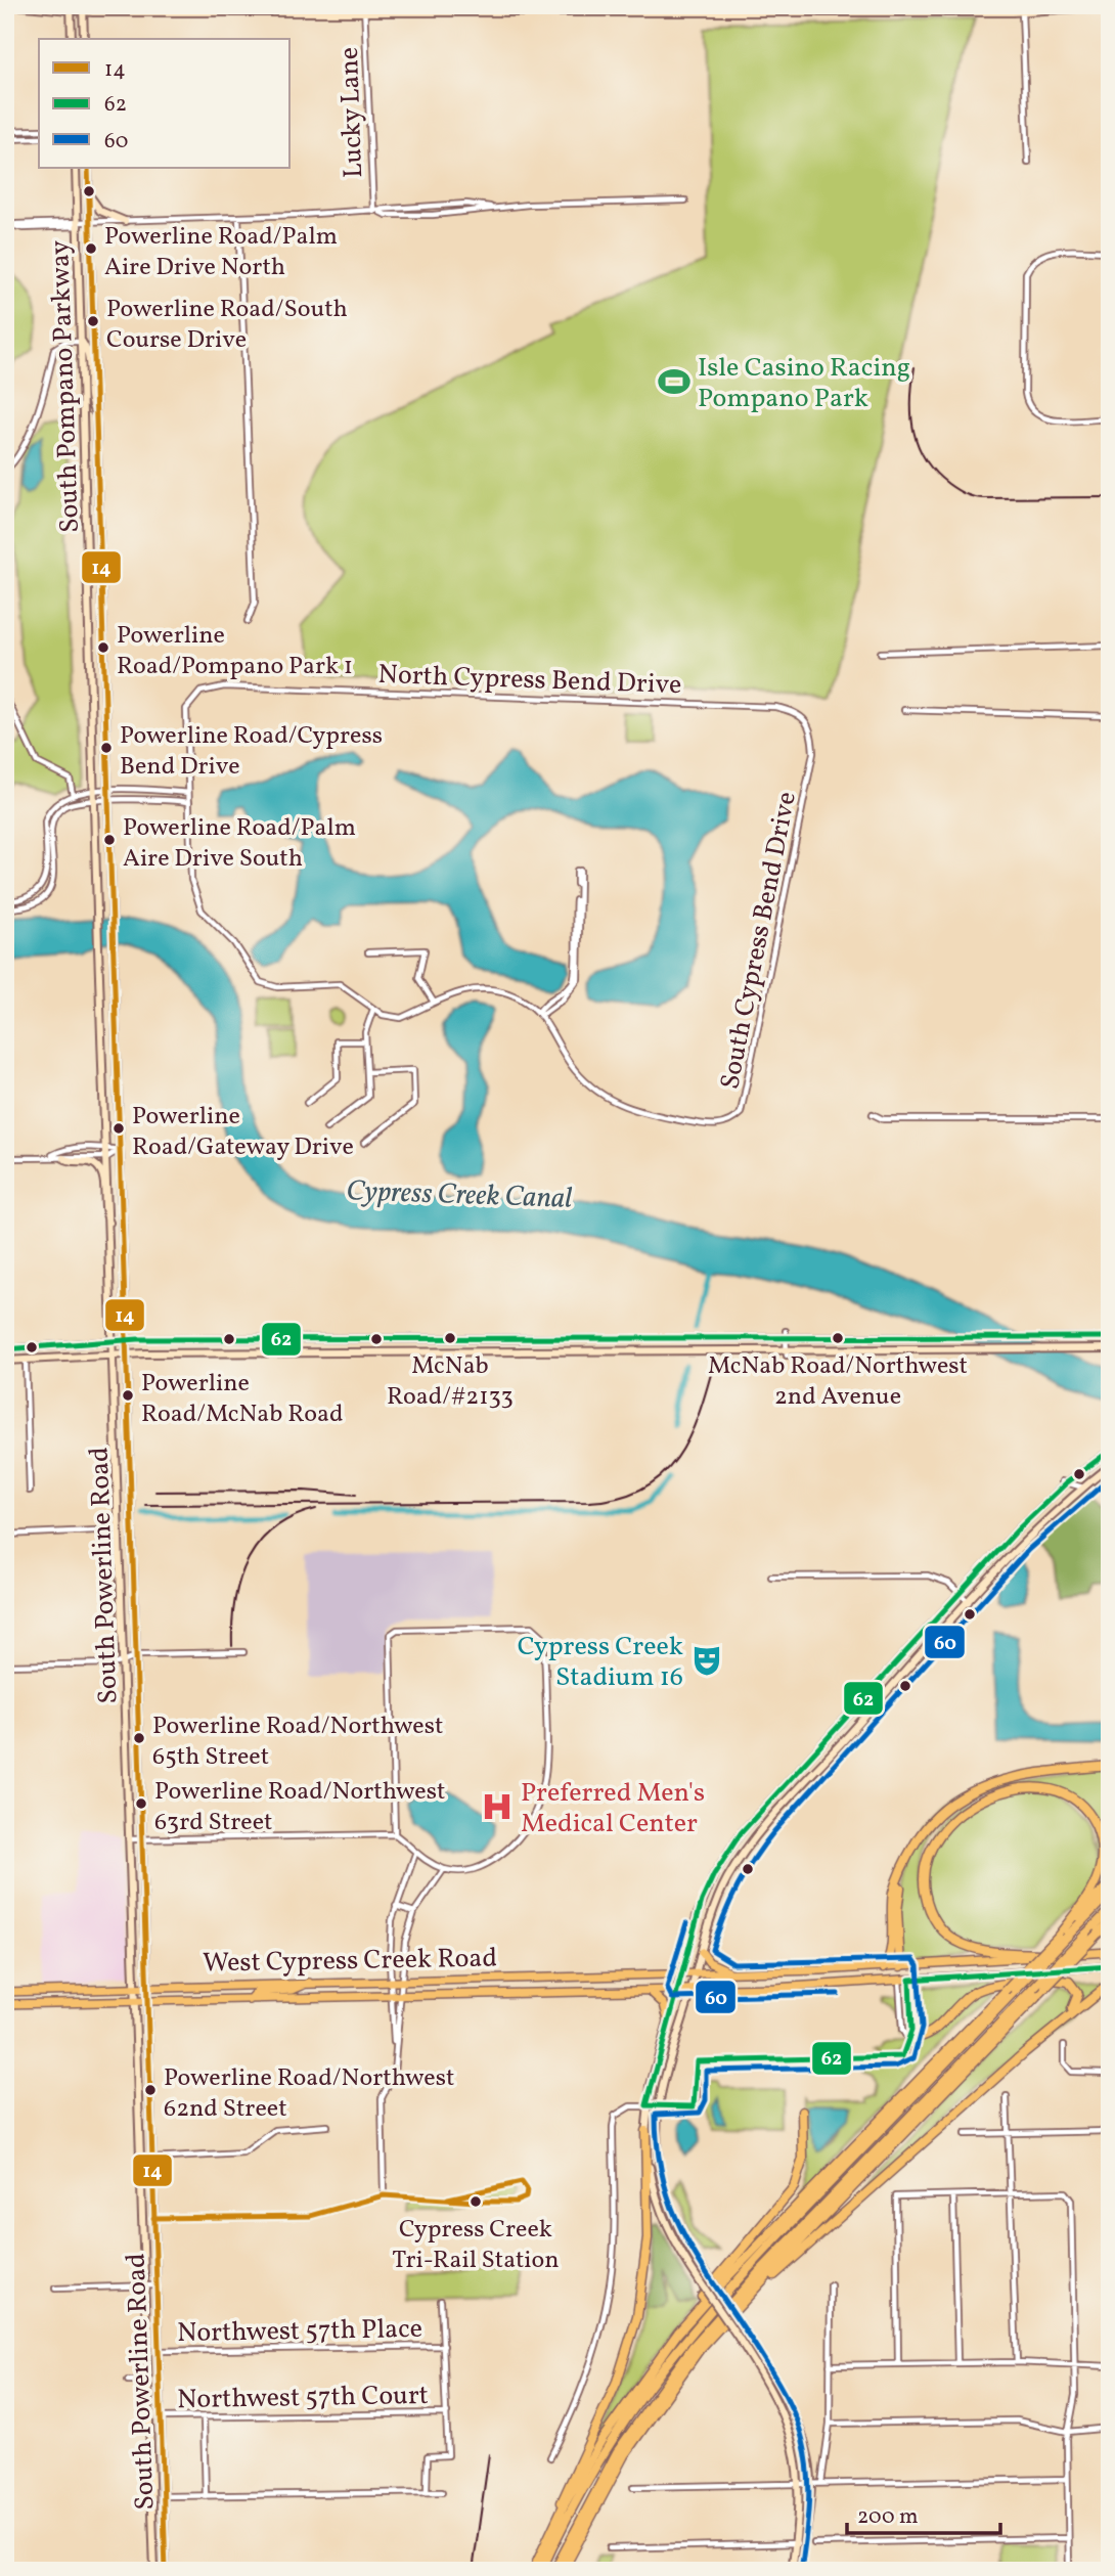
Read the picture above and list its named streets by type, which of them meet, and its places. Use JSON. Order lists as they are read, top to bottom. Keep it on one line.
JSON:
{"streets":{"main road":["South Pompano Parkway","South Powerline Road","West Cypress Creek Road"],"street":["Lucky Lane","North Cypress Bend Drive","South Cypress Bend Drive","Northwest 57th Place","Northwest 57th Court"]},"crossings":[["South Pompano Parkway","South Powerline Road"],["North Cypress Bend Drive","South Cypress Bend Drive"],["South Powerline Road","West Cypress Creek Road"],["South Powerline Road","Northwest 57th Place"],["South Powerline Road","Northwest 57th Court"],["Northwest 57th Place","Northwest 57th Court"]],"water":["Cypress Creek Canal"],"places":{"other":["Powerline Road/Palm Aire Drive North","Powerline Road/South Course Drive","Powerline Road/Pompano Park 1","Powerline Road/Cypress Bend Drive","Powerline Road/Palm Aire Drive South","Powerline Road/Gateway Drive","McNab Road/#2133","McNab Road/Northwest 2nd Avenue","Powerline Road/McNab Road","Powerline Road/Northwest 65th Street","Powerline Road/Northwest 63rd Street","Powerline Road/Northwest 62nd Street","Cypress Creek Tri-Rail Station"],"sports":["Isle Casino Racing Pompano Park"],"theatre":["Cypress Creek Stadium 16"],"hospital":["Preferred Men's Medical Center"]},"lines":["transit line 14","transit line 62","transit line 60"],"legend":["14","62","60"],"scale_bar":"200 m"}
